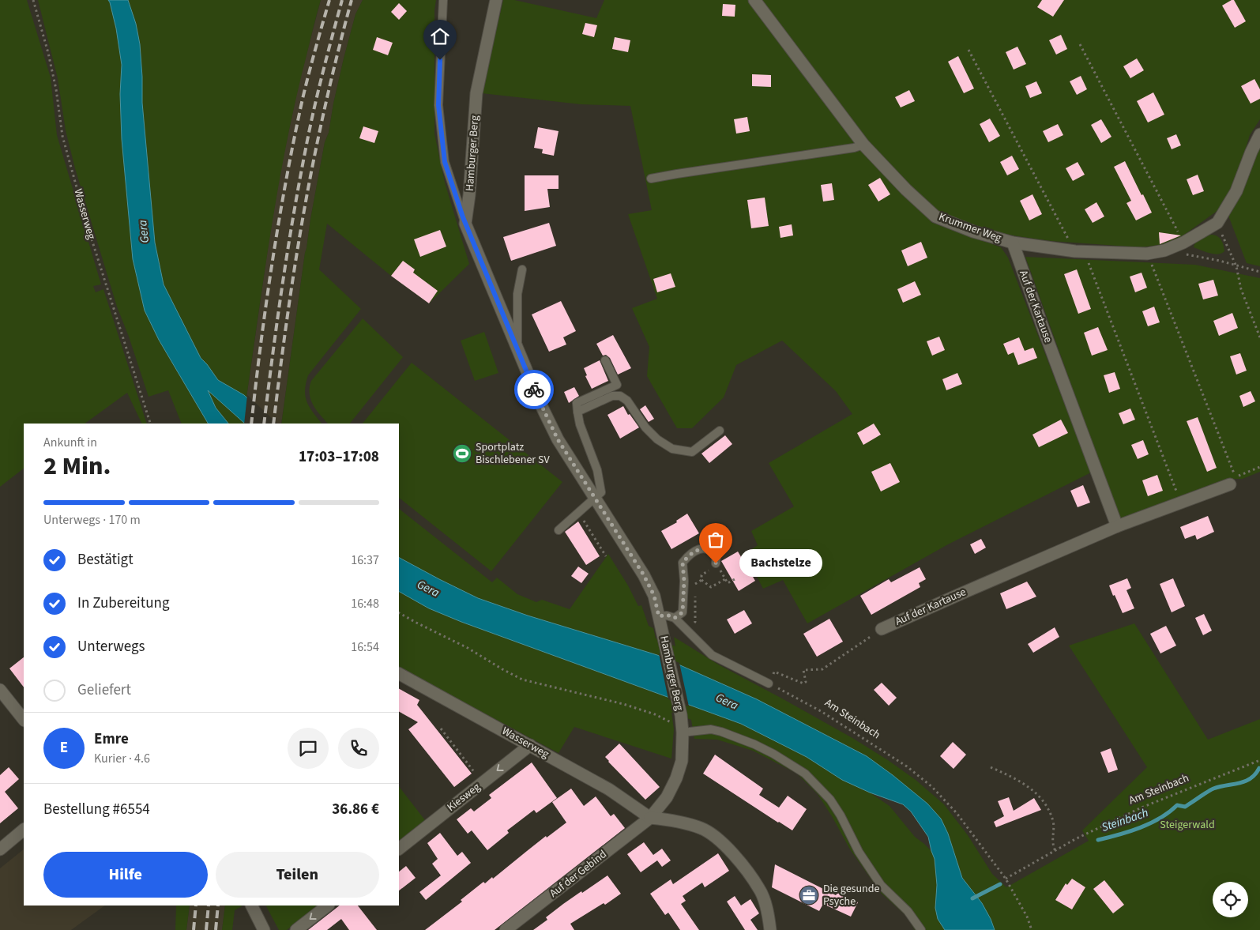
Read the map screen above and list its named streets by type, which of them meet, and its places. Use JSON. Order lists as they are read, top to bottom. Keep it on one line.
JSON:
{"streets":{"street":["Hamburger Berg","Wasserweg","Krummer Weg","Auf der Kartause","Kiesweg","Auf der Gebind"],"path":["Am Steinbach"]},"crossings":[["Hamburger Berg","Wasserweg"],["Hamburger Berg","Auf der Gebind"],["Wasserweg","Kiesweg"],["Wasserweg","Auf der Gebind"],["Krummer Weg","Auf der Kartause"],["Auf der Kartause","Am Steinbach"]],"one_way":["Kiesweg"],"water":["Gera","Steinbach"],"parks":["Steigerwald"],"places":{"sports":["Sportplatz Bischlebener SV"],"other":["Bachstelze"],"office":["Die gesunde Psyche"]},"page":{"heading":["2 Min.","Ankunft in","17:03–17:08"],"panel":["Emre","Kurier · 4.6","Bestellung #6554","36.86 €"],"bar":"Unterwegs · 170 m","list":[["Bestätigt","16:37"],["In Zubereitung","16:48"],["Unterwegs","16:54"],"Geliefert"],"bubble":"Bachstelze","round":"E","buttons":["Hilfe","Teilen"]}}
